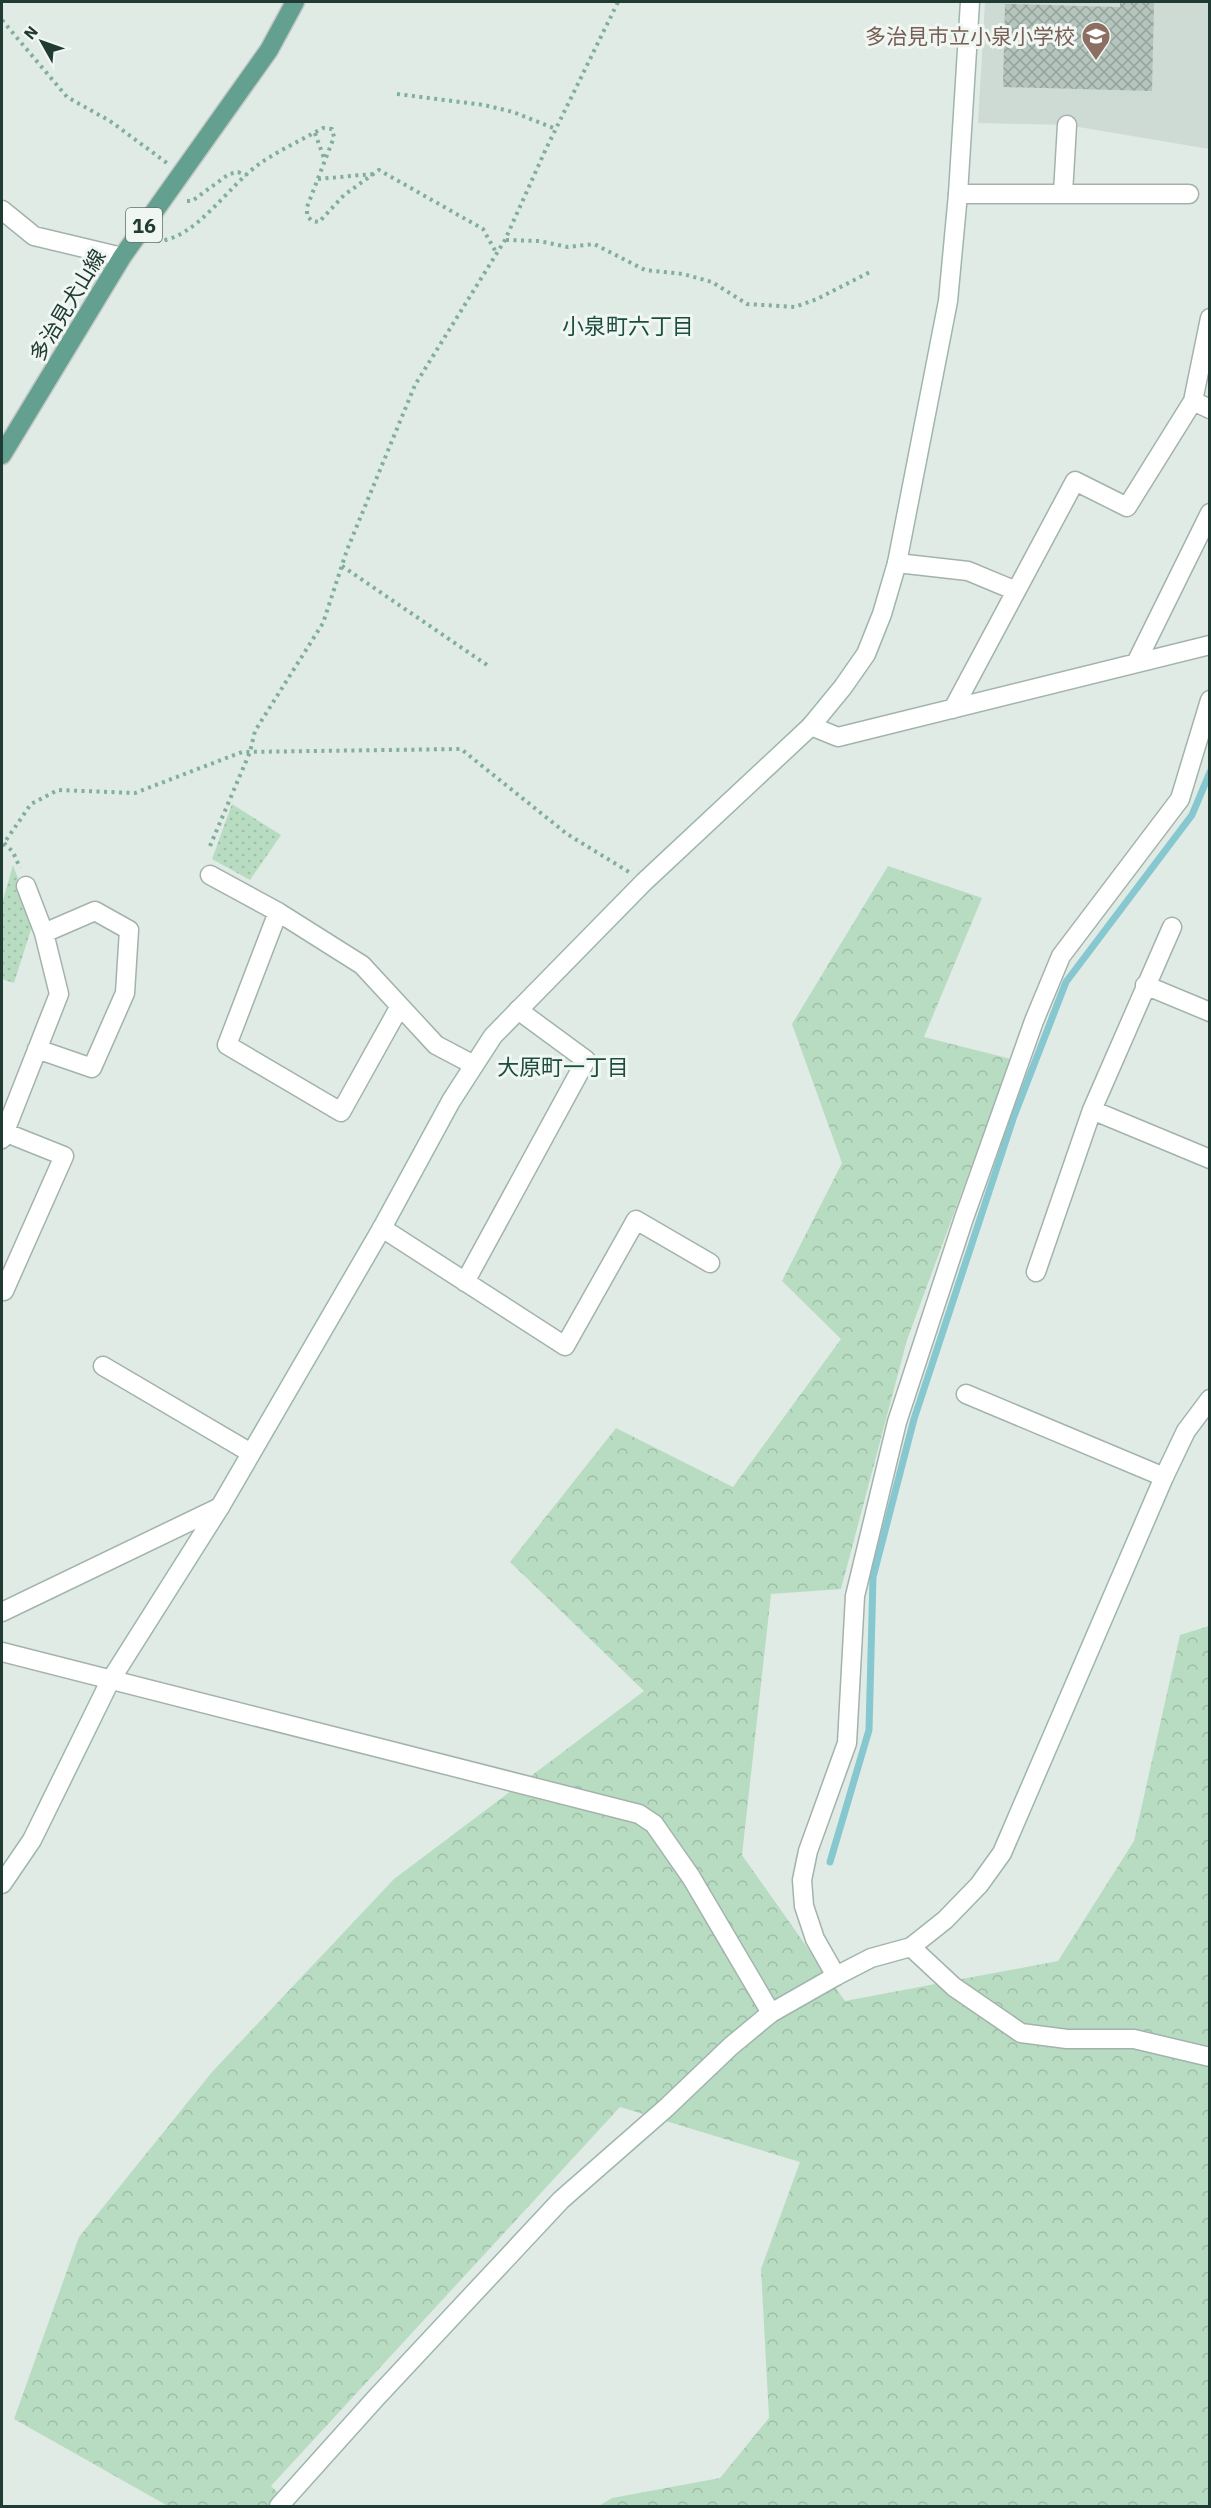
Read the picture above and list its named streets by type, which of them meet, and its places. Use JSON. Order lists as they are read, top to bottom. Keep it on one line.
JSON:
{"streets":{"main road":["16","多治見犬山線"]},"districts":["小泉町六丁目","大原町一丁目"],"places":{"school or university":["多治見市立小泉小学校"]},"north":"top left"}
